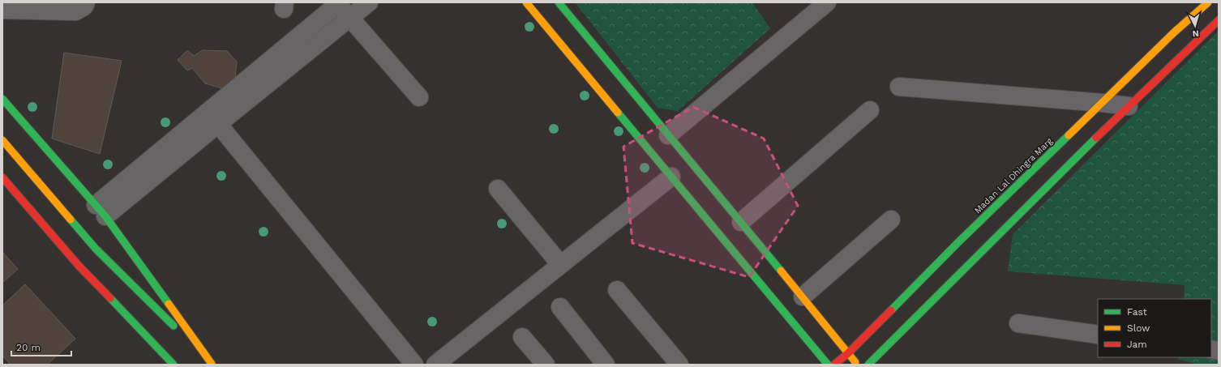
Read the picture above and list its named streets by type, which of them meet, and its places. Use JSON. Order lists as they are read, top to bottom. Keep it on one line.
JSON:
{"streets":{"street":["Madan Lal Dhingra Marg"]},"legend":["Fast","Slow","Jam"],"scale_bar":"20 m","north":"bottom"}
